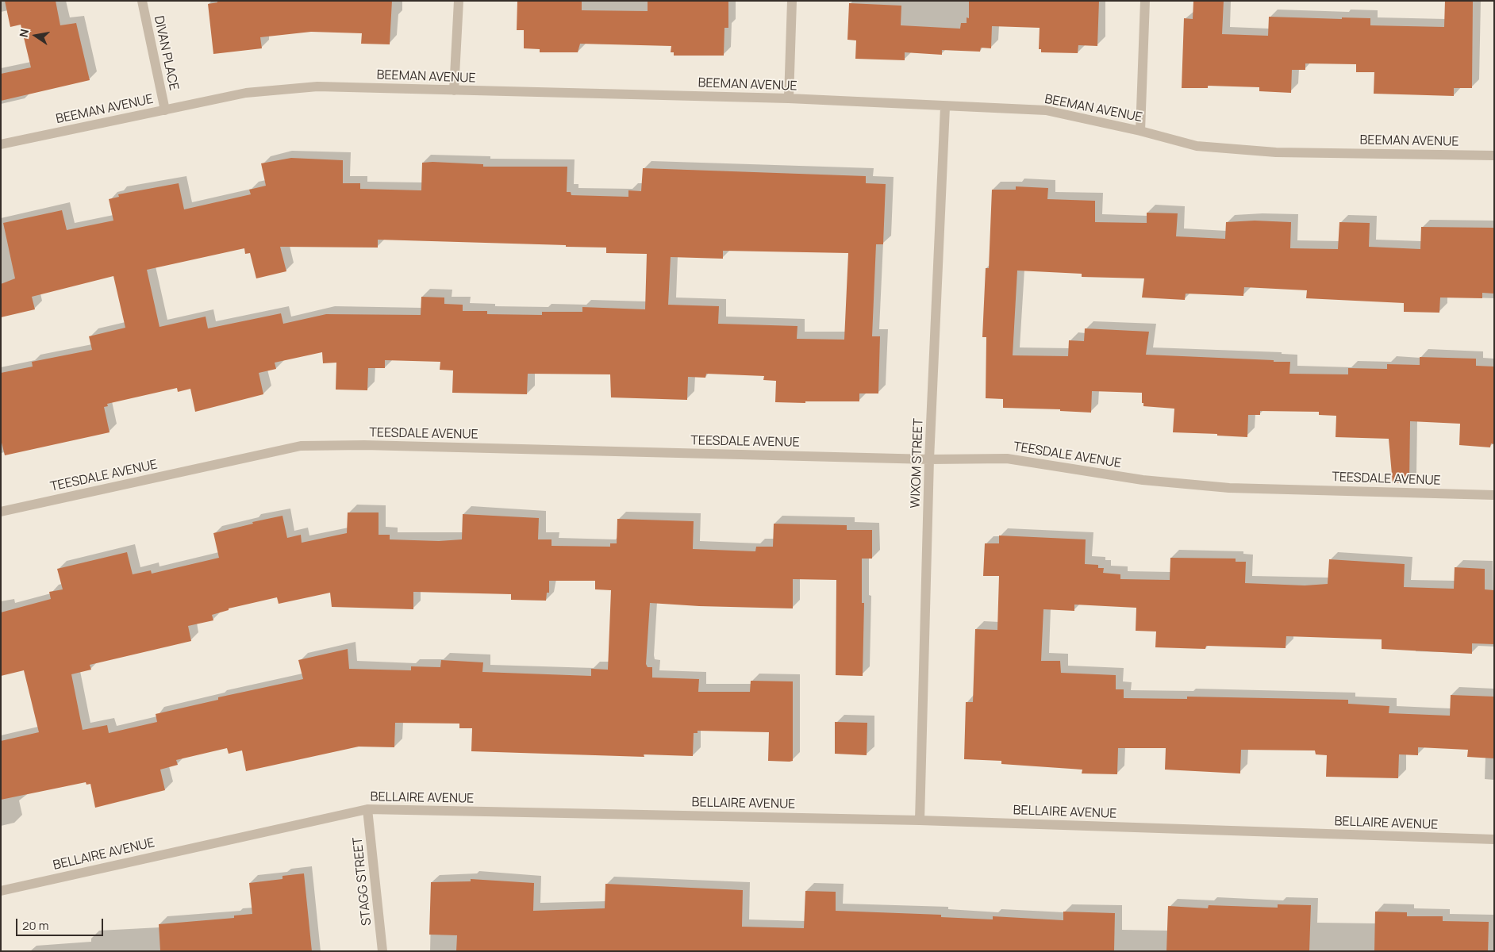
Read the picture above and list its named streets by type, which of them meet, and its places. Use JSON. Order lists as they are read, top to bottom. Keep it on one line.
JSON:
{"streets":{"street":["DIVAN PLACE","BEEMAN AVENUE","TEESDALE AVENUE","WIXOM STREET","BELLAIRE AVENUE","STAGG STREET"]},"crossings":[["DIVAN PLACE","BEEMAN AVENUE"],["BEEMAN AVENUE","WIXOM STREET"],["TEESDALE AVENUE","WIXOM STREET"],["WIXOM STREET","BELLAIRE AVENUE"],["BELLAIRE AVENUE","STAGG STREET"]],"scale_bar":"20 m","north":"left"}
